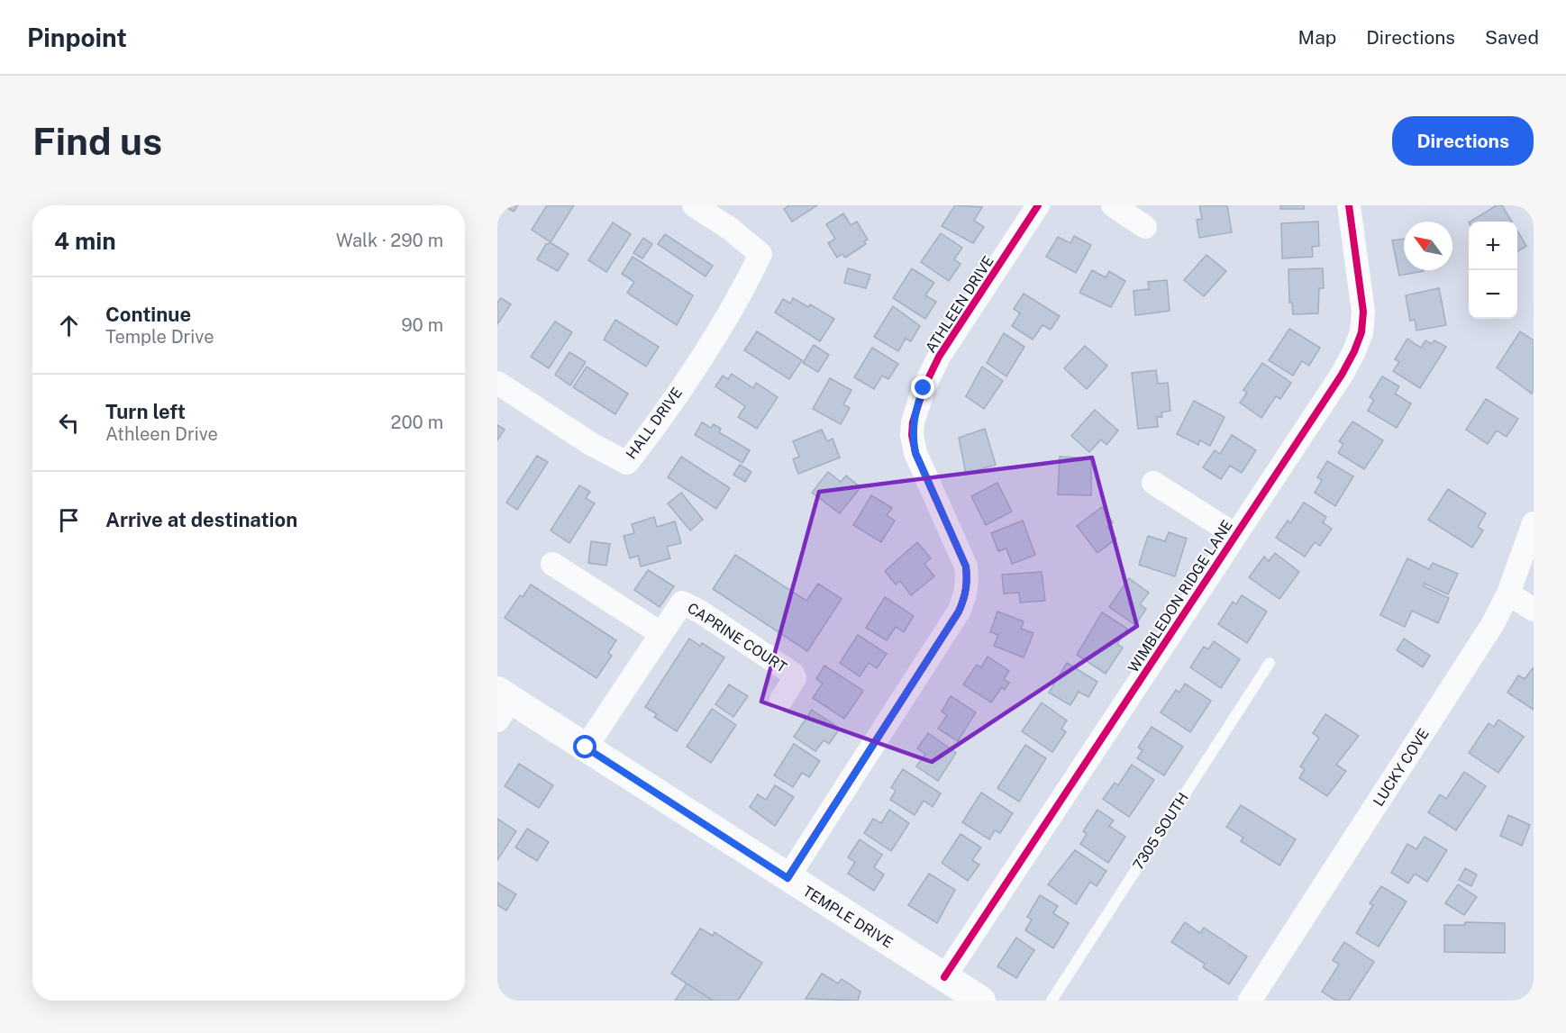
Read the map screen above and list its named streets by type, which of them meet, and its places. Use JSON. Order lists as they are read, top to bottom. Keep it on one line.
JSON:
{"streets":{"street":["ATHLEEN DRIVE","HALL DRIVE","WIMBLEDON RIDGE LANE","CAPRINE COURT","LUCKY COVE","TEMPLE DRIVE"],"lane":["7305 SOUTH"]},"crossings":[["ATHLEEN DRIVE","TEMPLE DRIVE"],["WIMBLEDON RIDGE LANE","TEMPLE DRIVE"]],"north":"top left","page":{"header":"Pinpoint","nav":["Map","Directions","Saved"],"buttons":"Directions","title":"Find us","heading":["4 min","Walk · 290 m"],"map_buttons":["+","−"],"list":[["Continue","Temple Drive","90 m"],["Turn left","Athleen Drive","200 m"],"Arrive at destination"]}}
